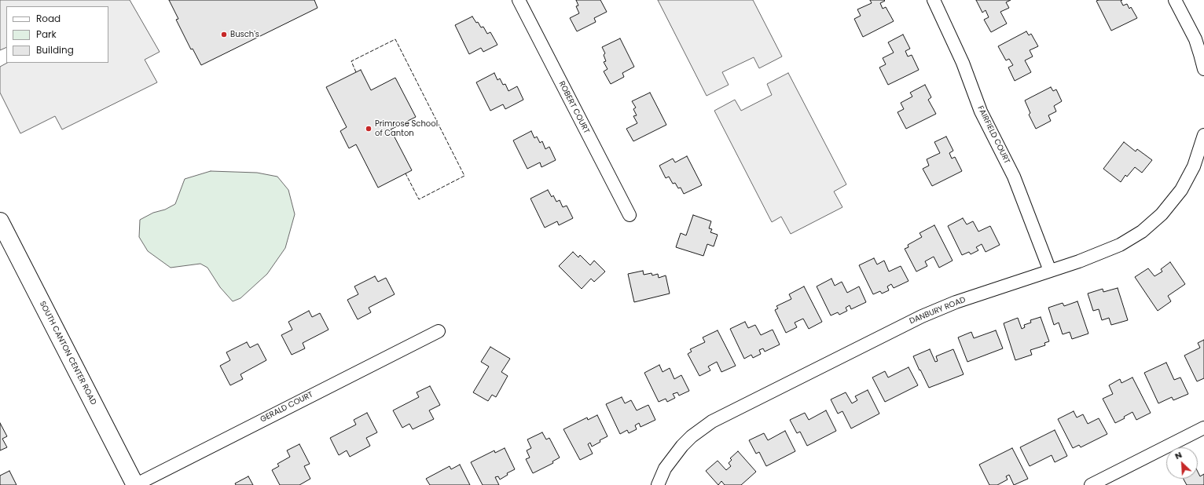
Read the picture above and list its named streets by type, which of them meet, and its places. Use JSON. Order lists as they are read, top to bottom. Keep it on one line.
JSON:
{"streets":{"main road":["SOUTH CANTON CENTER ROAD"],"street":["ROBERT COURT","FAIRFIELD COURT","DANBURY ROAD","GERALD COURT"]},"crossings":[["FAIRFIELD COURT","DANBURY ROAD"],["SOUTH CANTON CENTER ROAD","GERALD COURT"]],"places":["Busch's","Primrose School of Canton"],"legend":["Road","Park","Building"],"north":"top left"}
